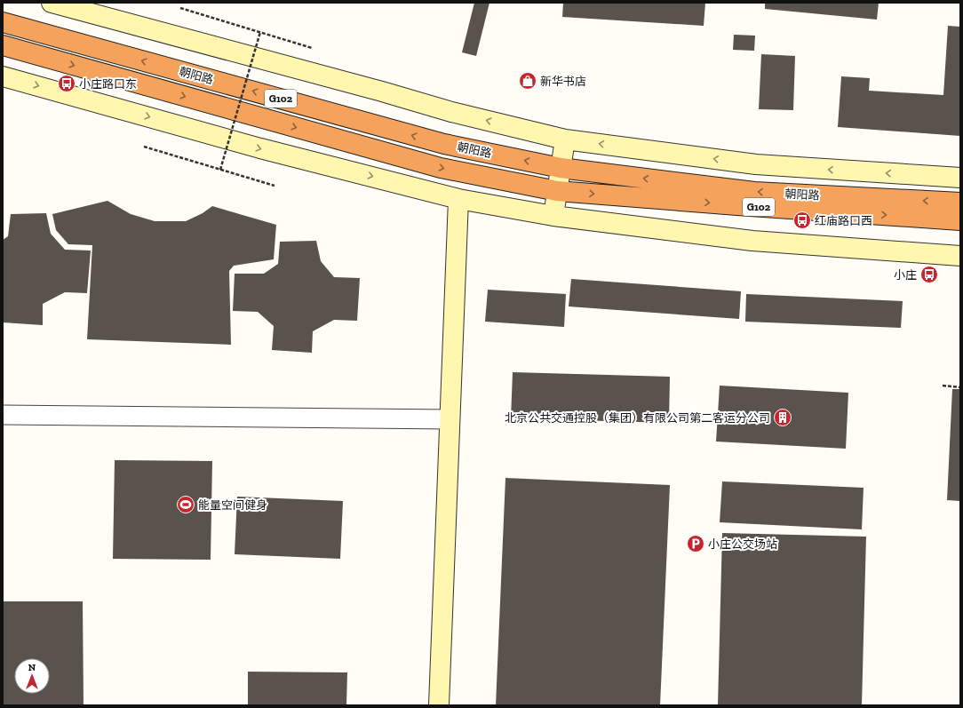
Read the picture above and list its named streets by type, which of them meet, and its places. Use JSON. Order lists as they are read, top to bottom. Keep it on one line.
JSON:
{"streets":{"highway":["朝阳路","G102"]},"places":{"shop":["新华书店"],"bus stop":["小庄路口东","红庙路口西","小庄"],"building":["北京公共交通控股（集团）有限公司第二客运分公司"],"sports":["能量空间健身"],"parking":["小庄公交场站"]},"north":"top"}
